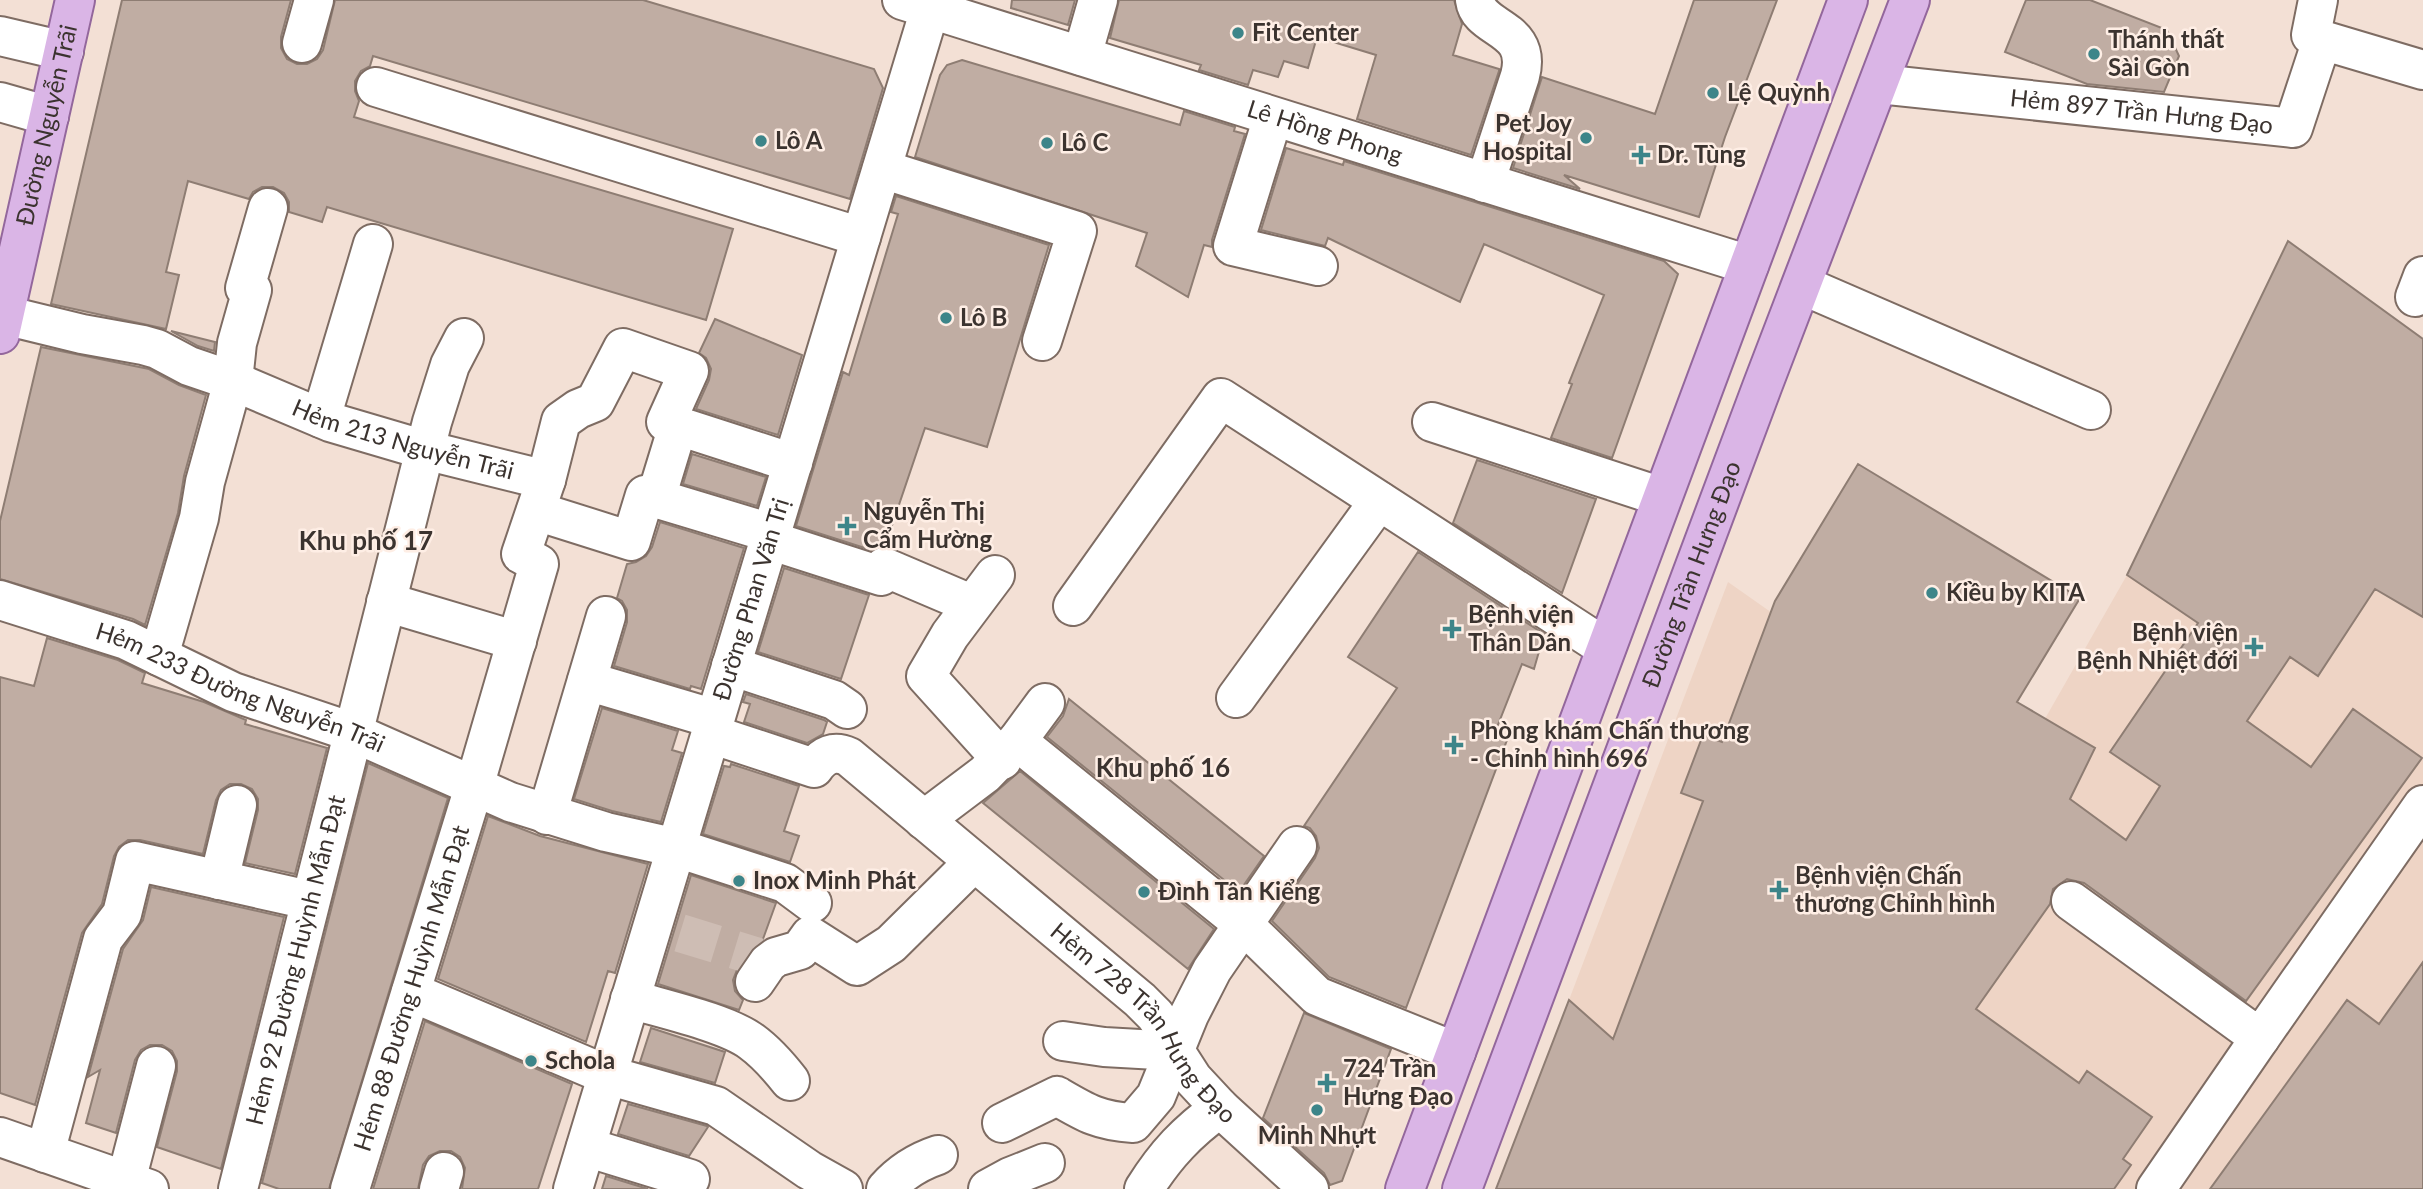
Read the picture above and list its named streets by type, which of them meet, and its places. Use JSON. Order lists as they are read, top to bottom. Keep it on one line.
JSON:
{"streets":{"main road":["Đường Nguyễn Trãi","Đường Trần Hưng Đạo"],"street":["Hẻm 897 Trần Hưng Đạo","Lê Hồng Phong","Hẻm 213 Nguyễn Trãi","Đường Phan Văn Trị","Hẻm 233 Đường Nguyễn Trãi","Hẻm 92 Đường Huỳnh Mẫn Đạt","Hẻm 88 Đường Huỳnh Mẫn Đạt","Hẻm 728 Trần Hưng Đạo"]},"crossings":[["Hẻm 897 Trần Hưng Đạo","Đường Trần Hưng Đạo"],["Đường Nguyễn Trãi","Hẻm 213 Nguyễn Trãi"],["Lê Hồng Phong","Đường Phan Văn Trị"],["Hẻm 213 Nguyễn Trãi","Hẻm 92 Đường Huỳnh Mẫn Đạt"],["Hẻm 213 Nguyễn Trãi","Hẻm 88 Đường Huỳnh Mẫn Đạt"],["Đường Phan Văn Trị","Hẻm 233 Đường Nguyễn Trãi"],["Đường Phan Văn Trị","Hẻm 728 Trần Hưng Đạo"],["Hẻm 233 Đường Nguyễn Trãi","Hẻm 92 Đường Huỳnh Mẫn Đạt"],["Hẻm 233 Đường Nguyễn Trãi","Hẻm 88 Đường Huỳnh Mẫn Đạt"]],"districts":["Khu phố 17","Khu phố 16"],"places":{"other":["Fit Center","Thánh thất Sài Gòn","Lệ Quỳnh","Pet Joy Hospital","Lô A","Lô C","Lô B","Kiều by KITA","Inox Minh Phát","Đình Tân Kiểng","Schola","Minh Nhựt"],"health":["Dr. Tùng","Nguyễn Thị Cẩm Hường","Bệnh viện Thân Dân","Bệnh viện Bệnh Nhiệt đới","Phòng khám Chấn thương - Chỉnh hình 696","Bệnh viện Chấn thương Chỉnh hình","724 Trần Hưng Đạo"]}}
